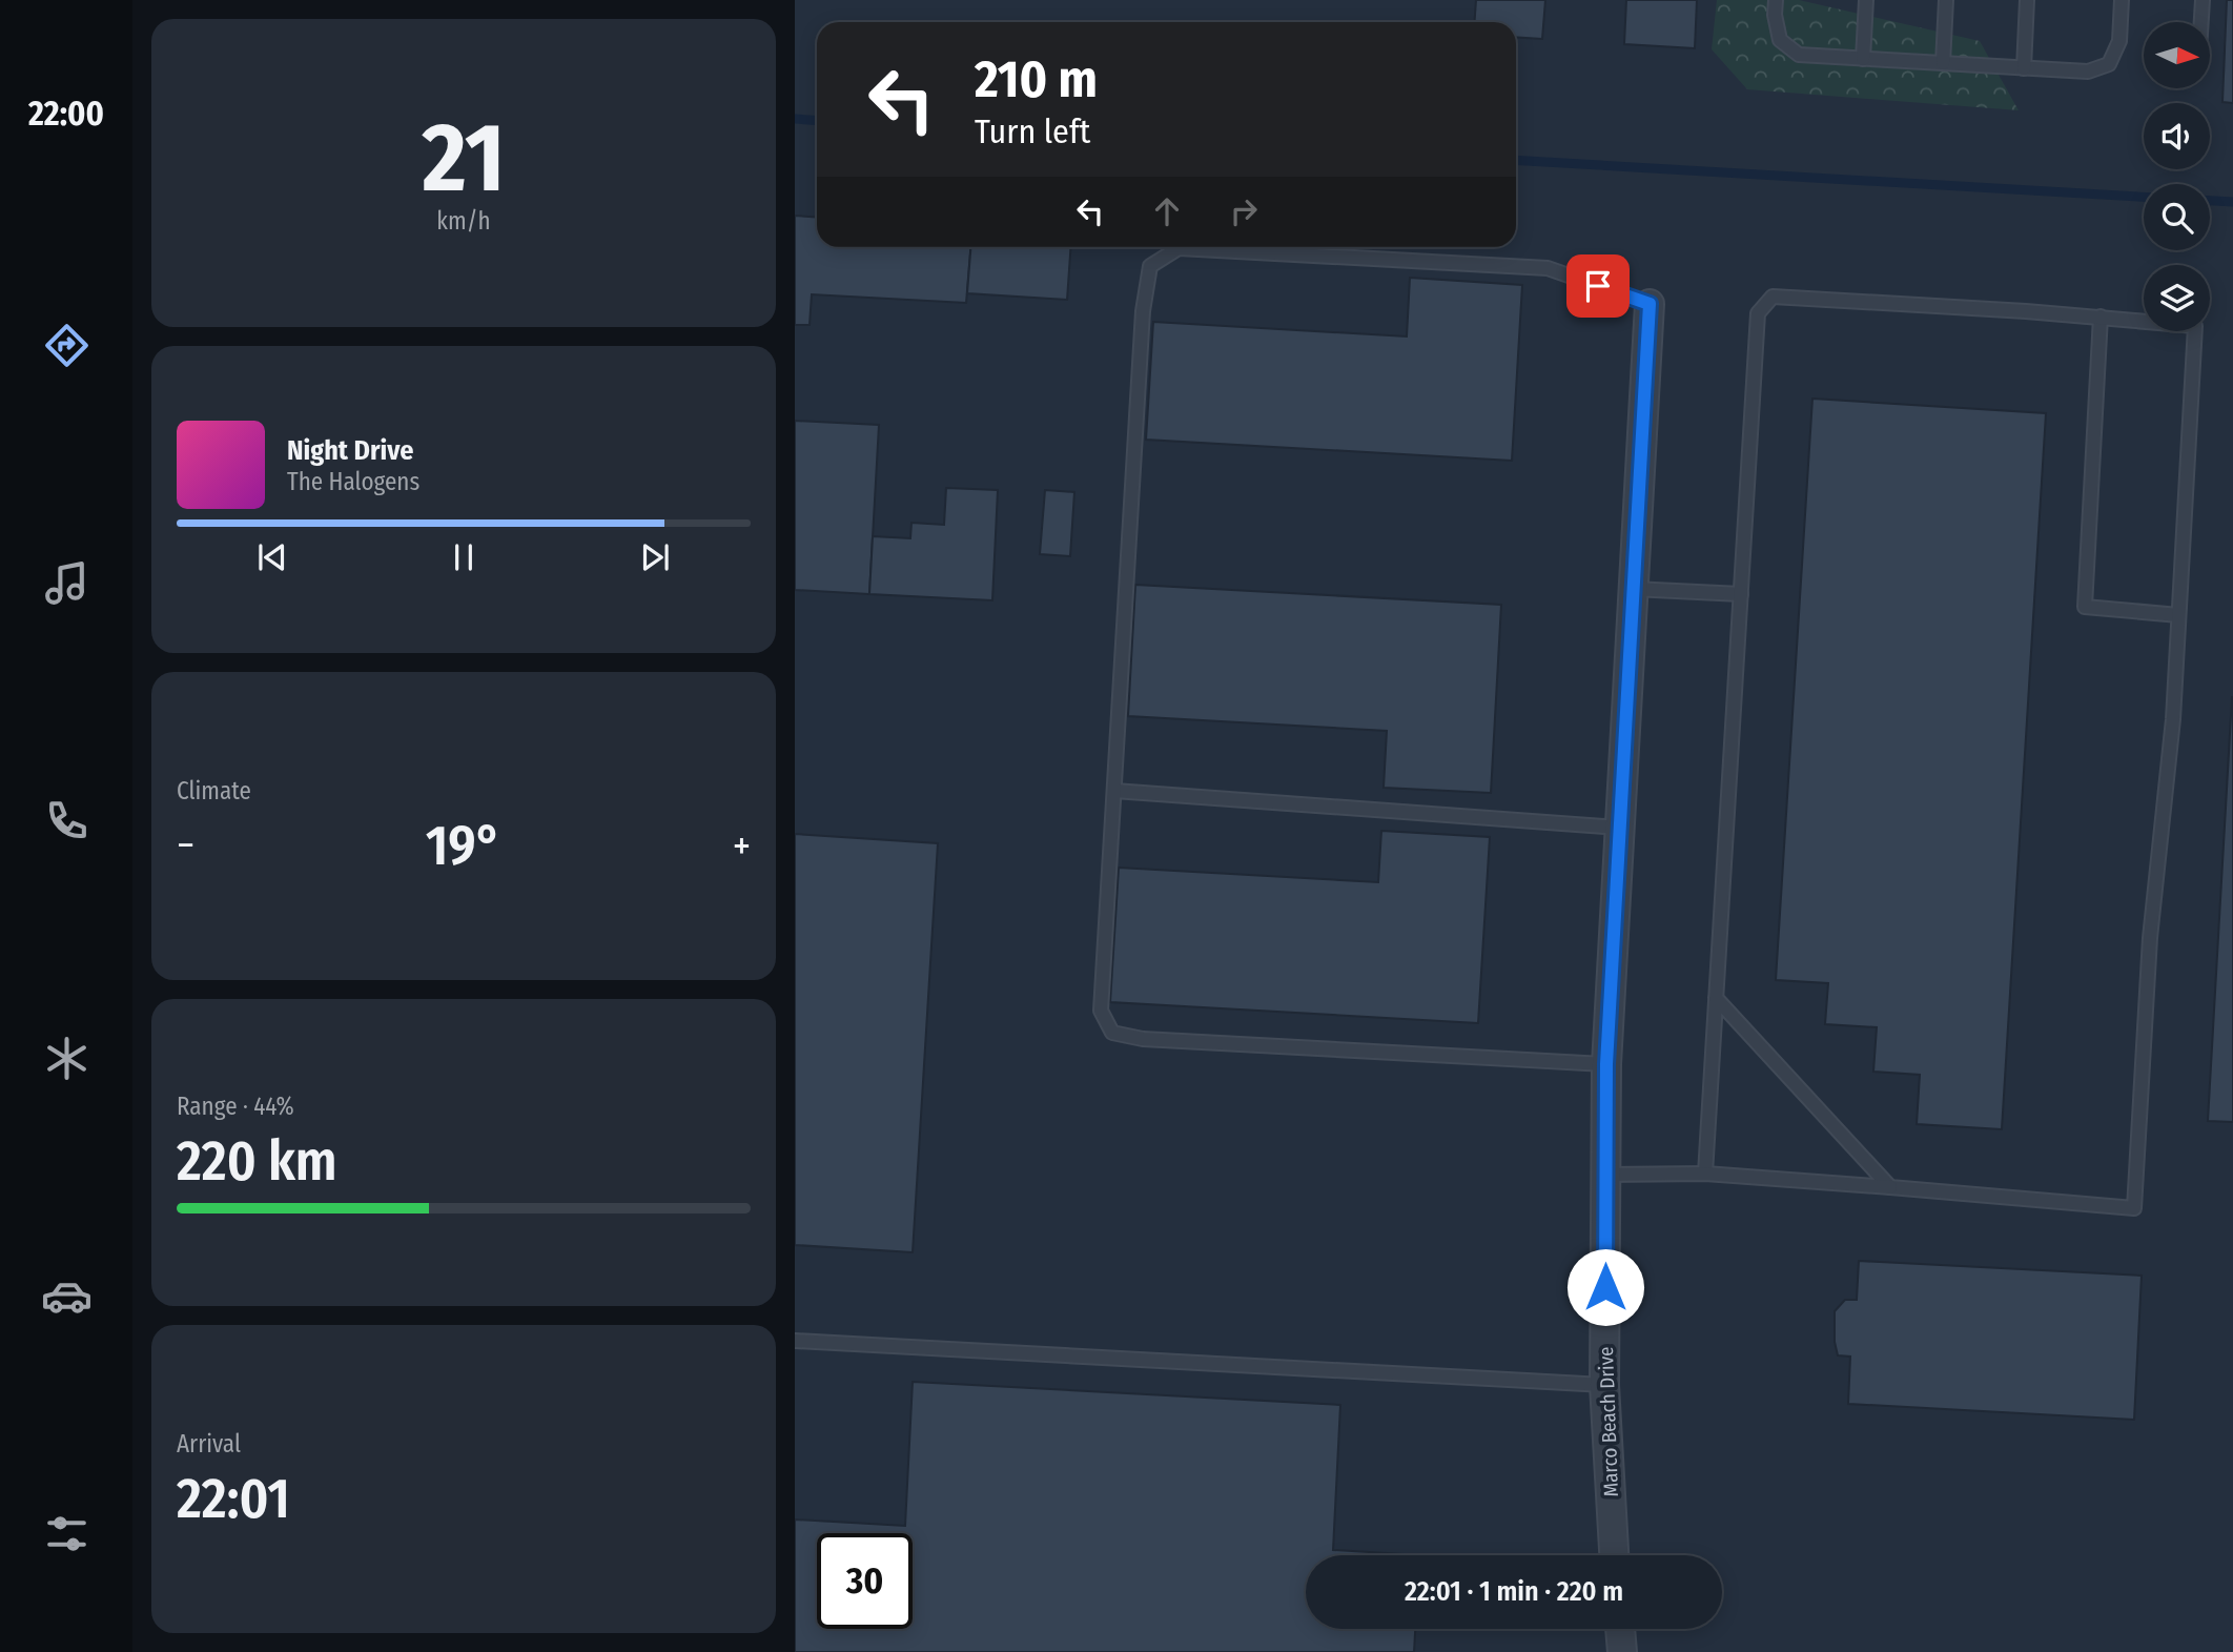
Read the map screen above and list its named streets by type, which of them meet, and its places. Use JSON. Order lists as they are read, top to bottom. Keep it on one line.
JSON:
{"streets":{"street":["Marco Beach Drive"]},"north":"right","page":{"tabs":"22:00","tile":[["21","km/h"],"Climate",["Range · 44%","220 km"],["Arrival","22:01"]],"turn":["210 m","Turn left"],"song":["Night Drive","The Halogens"],"heat":["−","19°","+"],"limit":"30","trip":"22:01 · 1 min · 220 m"}}
